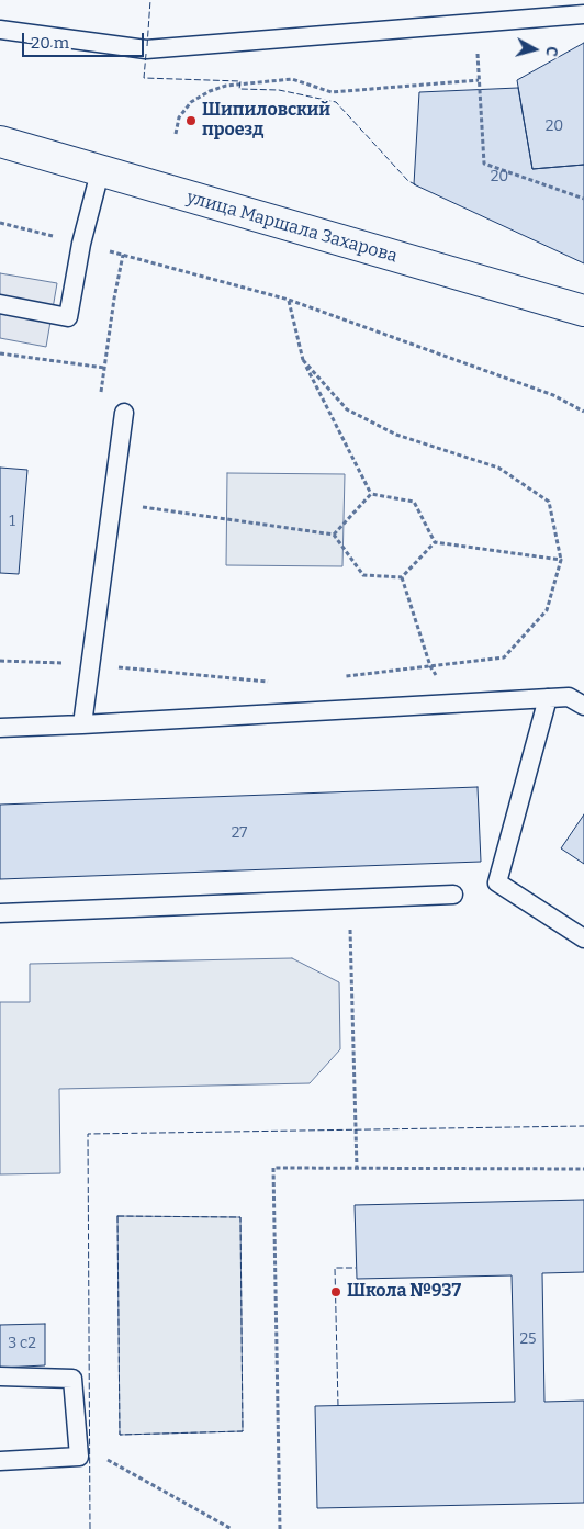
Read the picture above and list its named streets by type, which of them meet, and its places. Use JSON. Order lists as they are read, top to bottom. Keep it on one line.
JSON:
{"streets":{"street":["улица Маршала Захарова"]},"places":["Шипиловский проезд","Школа №937"],"house_numbers":["20","20","1","27","25","3 с2"],"scale_bar":"20 m","north":"right"}
